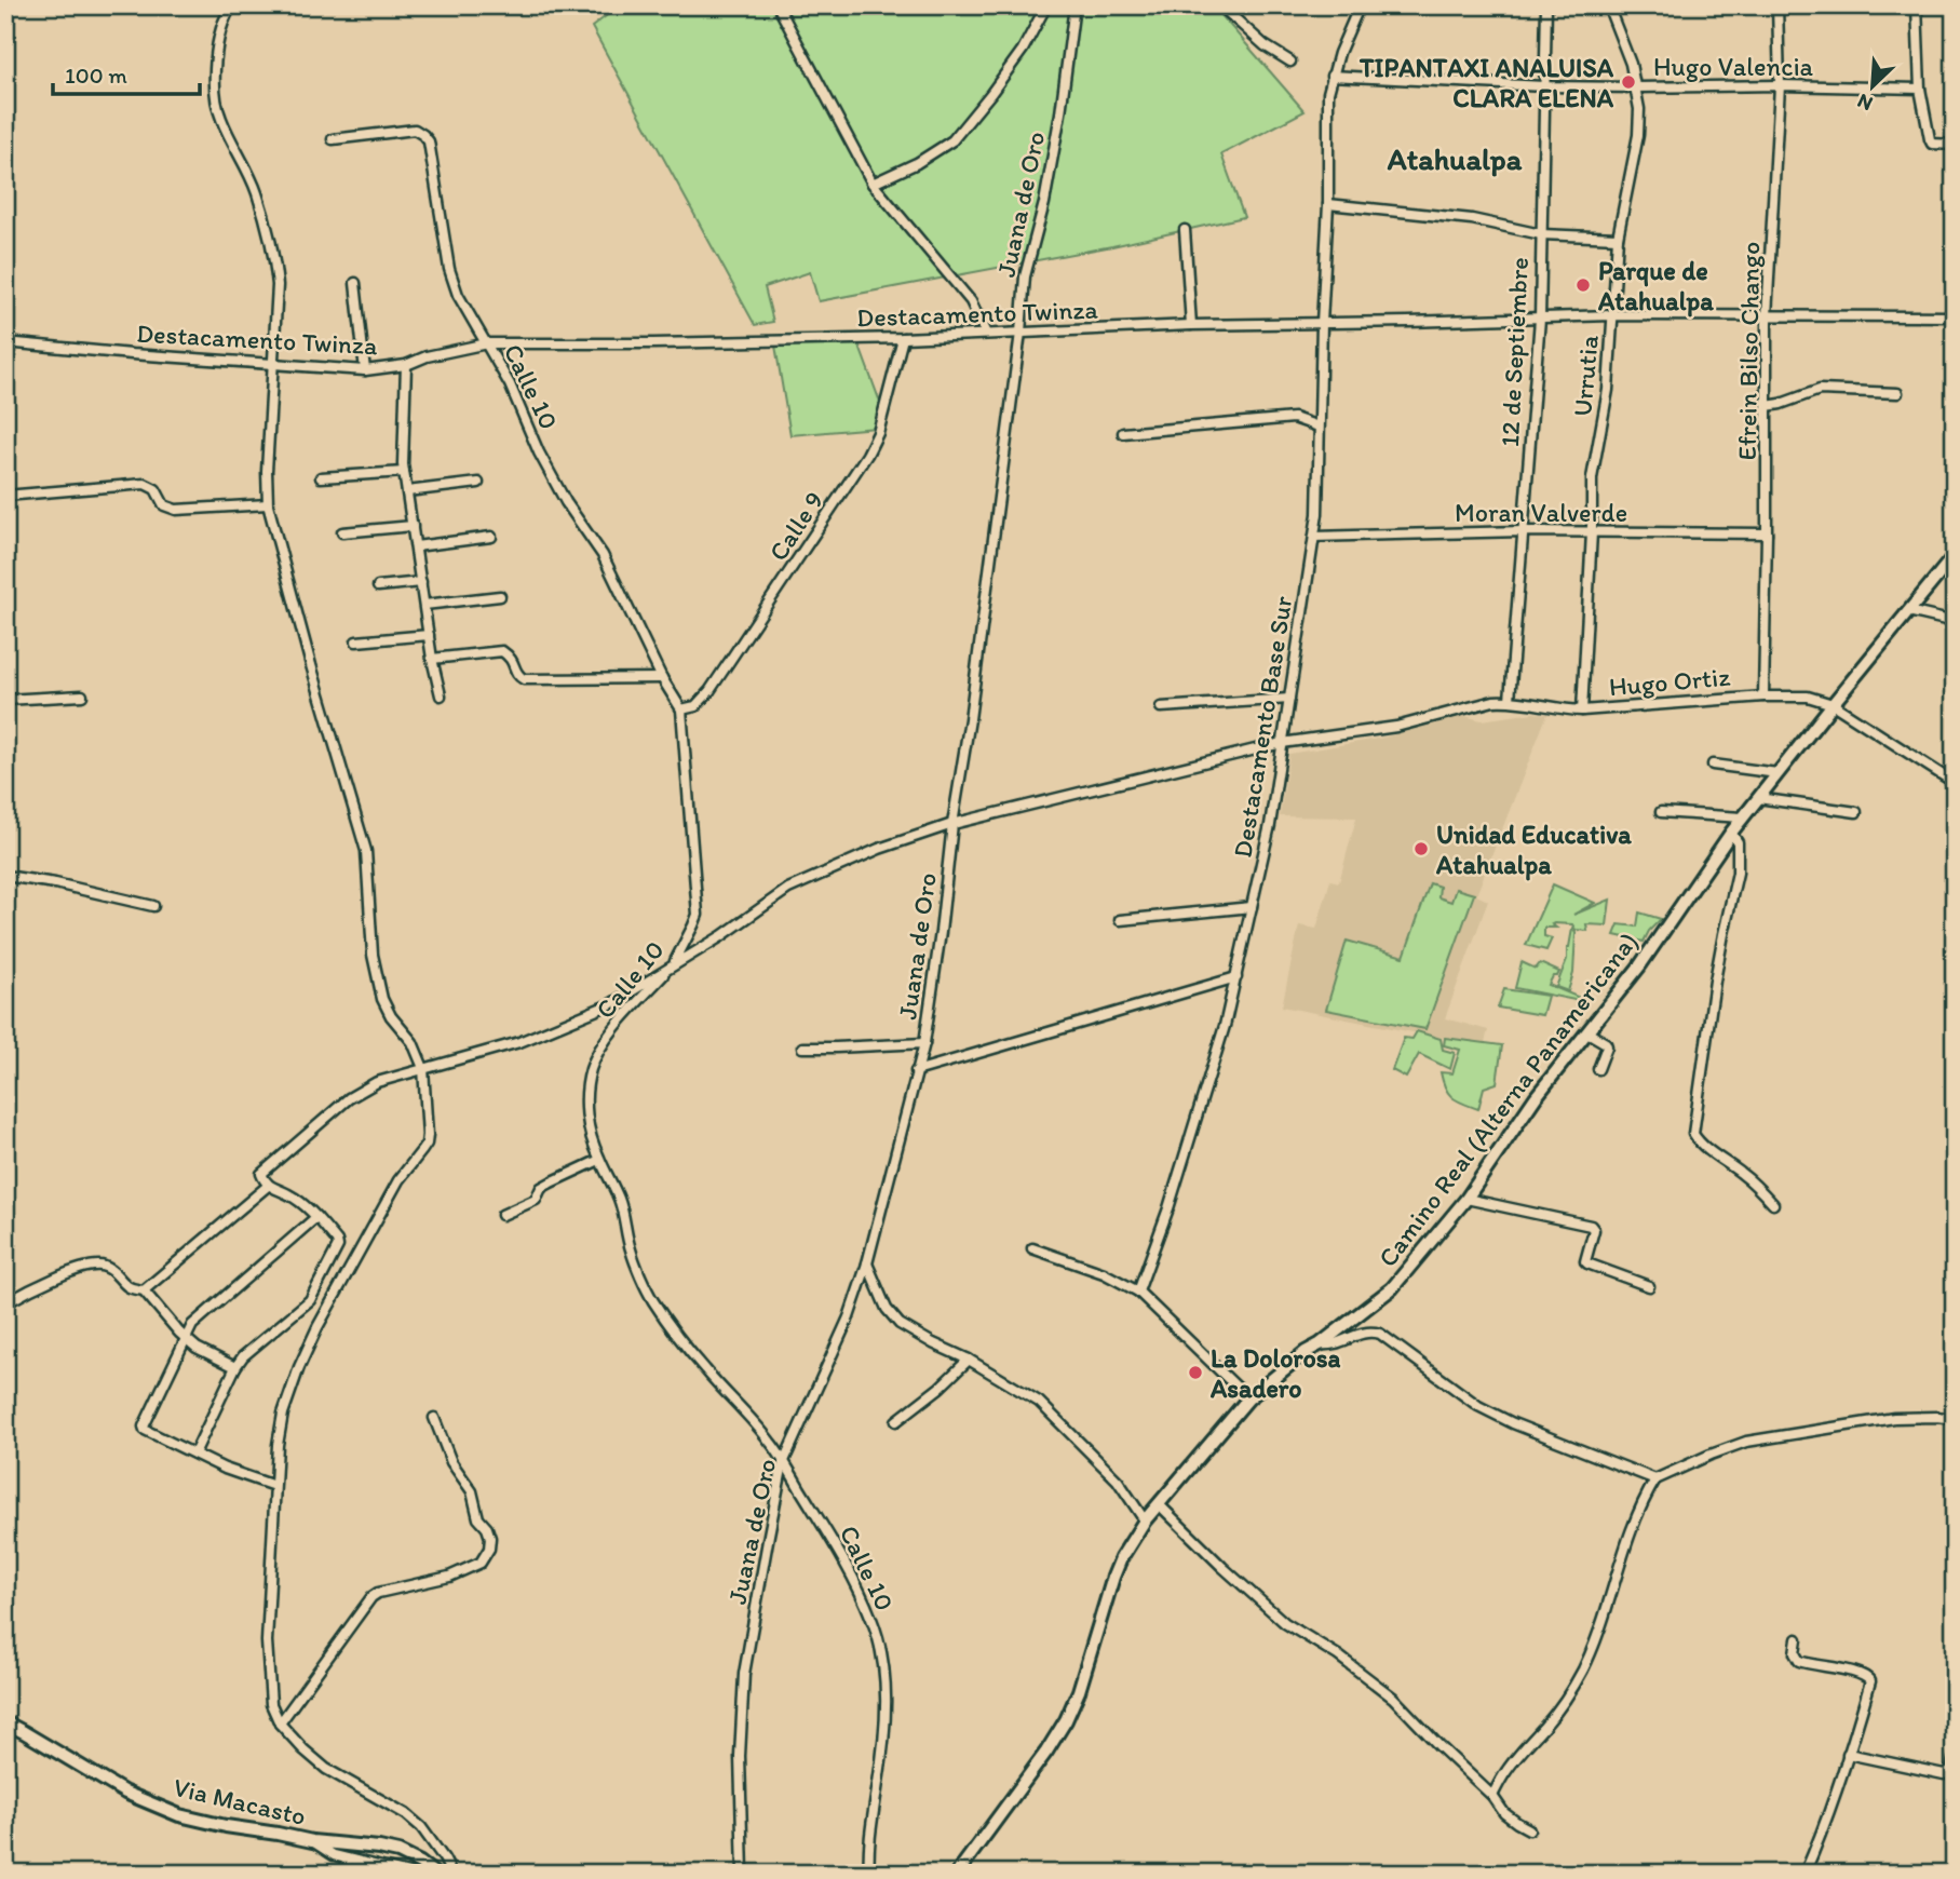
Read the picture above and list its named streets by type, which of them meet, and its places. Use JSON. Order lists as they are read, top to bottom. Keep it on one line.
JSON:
{"streets":{"street":["Hugo Valencia","Juana de Oro","Destacamento Twinza","Efrein Bilso Chango","12 de Septiembre","Urrutia","Calle 10","Moran Valverde","Calle 9","Hugo Ortiz","Destacamento Base Sur","Camino Real (Alterna Panamericana)","Via Macasto"]},"crossings":[["Hugo Valencia","Efrein Bilso Chango"],["Hugo Valencia","12 de Septiembre"],["Hugo Valencia","Urrutia"],["Hugo Valencia","Destacamento Base Sur"],["Juana de Oro","Destacamento Twinza"],["Juana de Oro","Calle 10"],["Destacamento Twinza","Efrein Bilso Chango"],["Destacamento Twinza","12 de Septiembre"],["Destacamento Twinza","Urrutia"],["Destacamento Twinza","Calle 10"],["Destacamento Twinza","Calle 9"],["Destacamento Twinza","Destacamento Base Sur"],["Efrein Bilso Chango","Moran Valverde"],["Efrein Bilso Chango","Hugo Ortiz"],["12 de Septiembre","Moran Valverde"],["12 de Septiembre","Hugo Ortiz"],["Urrutia","Moran Valverde"],["Urrutia","Hugo Ortiz"],["Calle 10","Calle 9"],["Moran Valverde","Destacamento Base Sur"],["Hugo Ortiz","Camino Real (Alterna Panamericana)"]],"districts":["Atahualpa"],"places":["TIPANTAXI ANALUISA CLARA ELENA","Parque de Atahualpa","Unidad Educativa Atahualpa","La Dolorosa Asadero"],"scale_bar":"100 m","north":"bottom left"}
